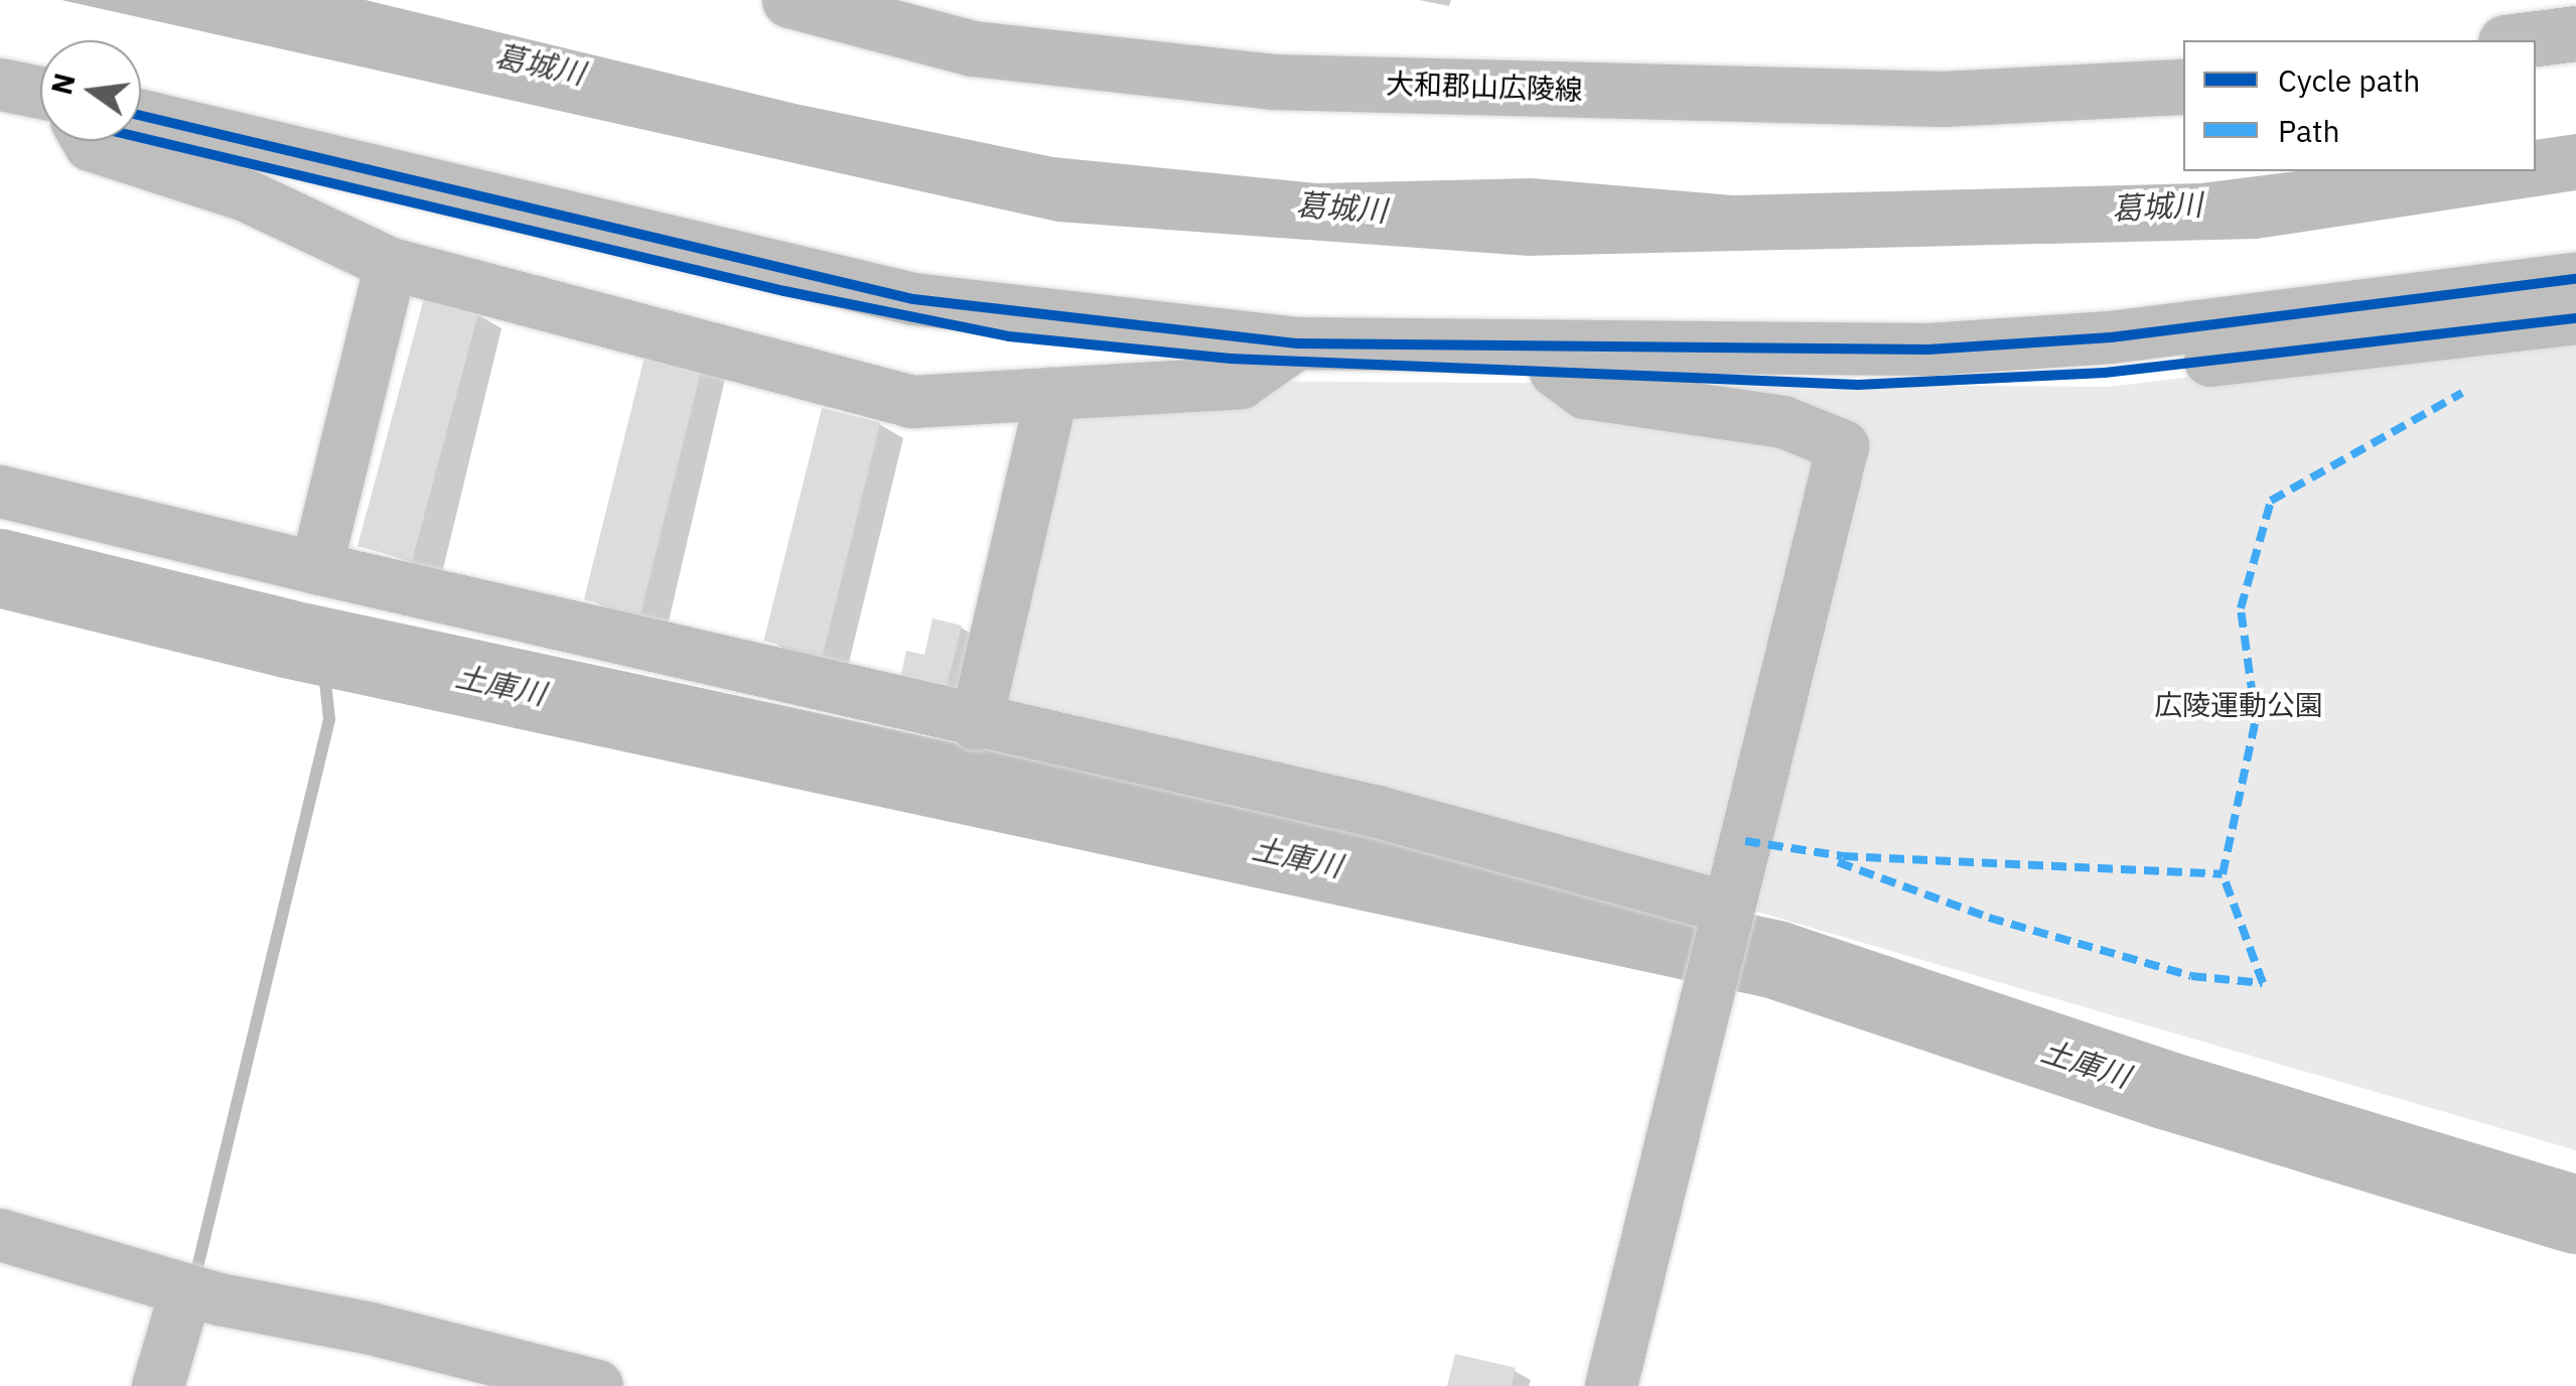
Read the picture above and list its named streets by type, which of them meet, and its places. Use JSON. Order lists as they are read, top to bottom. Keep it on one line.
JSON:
{"streets":{"main road":["大和郡山広陵線"]},"water":["葛城川","土庫川"],"parks":["広陵運動公園"],"legend":["Cycle path","Path"],"north":"left"}
